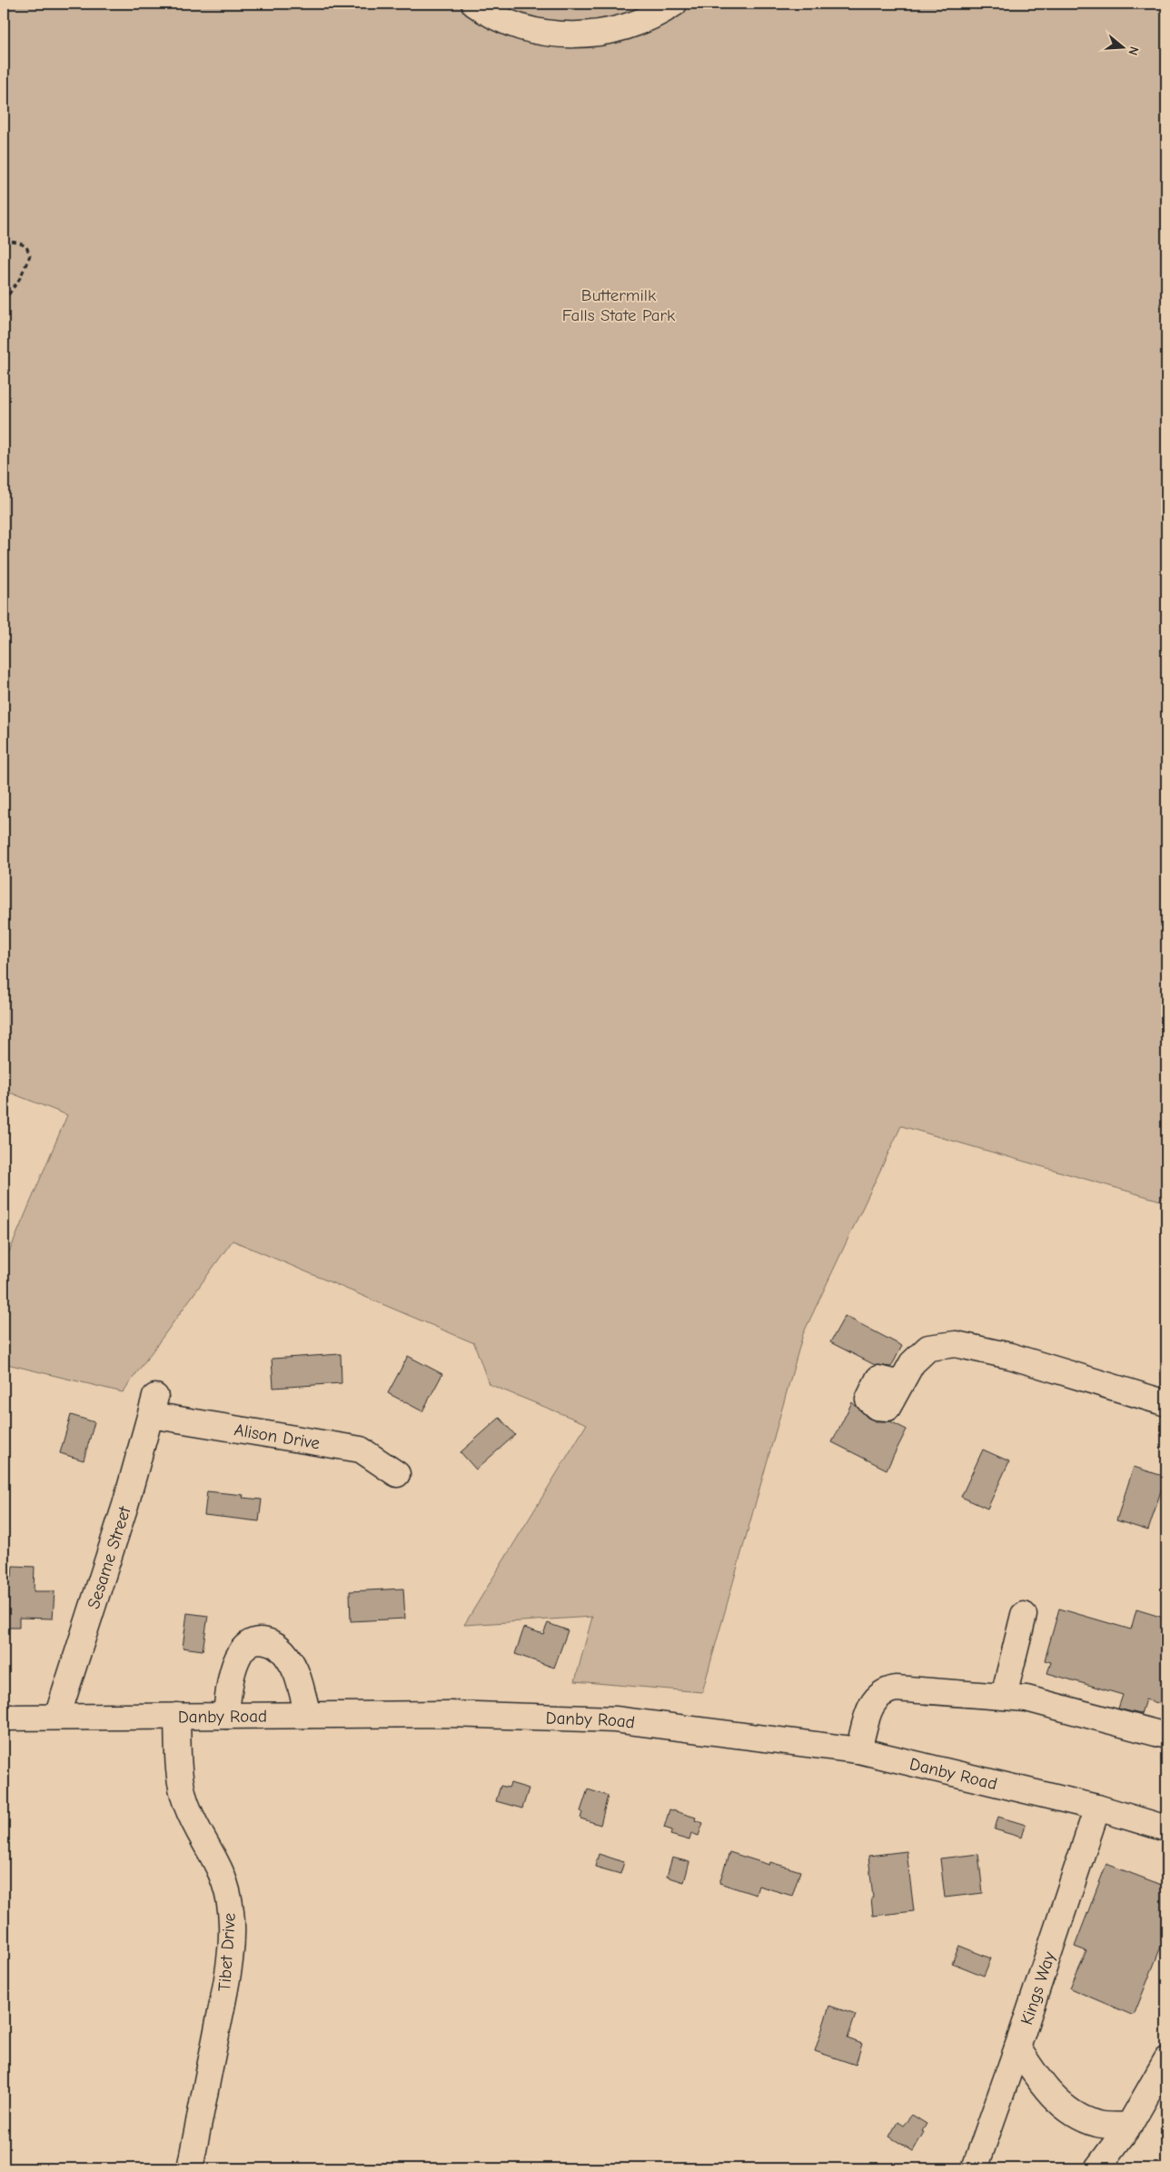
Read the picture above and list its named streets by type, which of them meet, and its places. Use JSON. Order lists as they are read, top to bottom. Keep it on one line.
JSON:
{"streets":{"street":["Alison Drive","Sesame Street","Danby Road","Tibet Drive","Kings Way"]},"crossings":[["Alison Drive","Sesame Street"],["Sesame Street","Danby Road"],["Danby Road","Tibet Drive"],["Danby Road","Kings Way"]],"parks":["Buttermilk Falls State Park"],"north":"right"}
